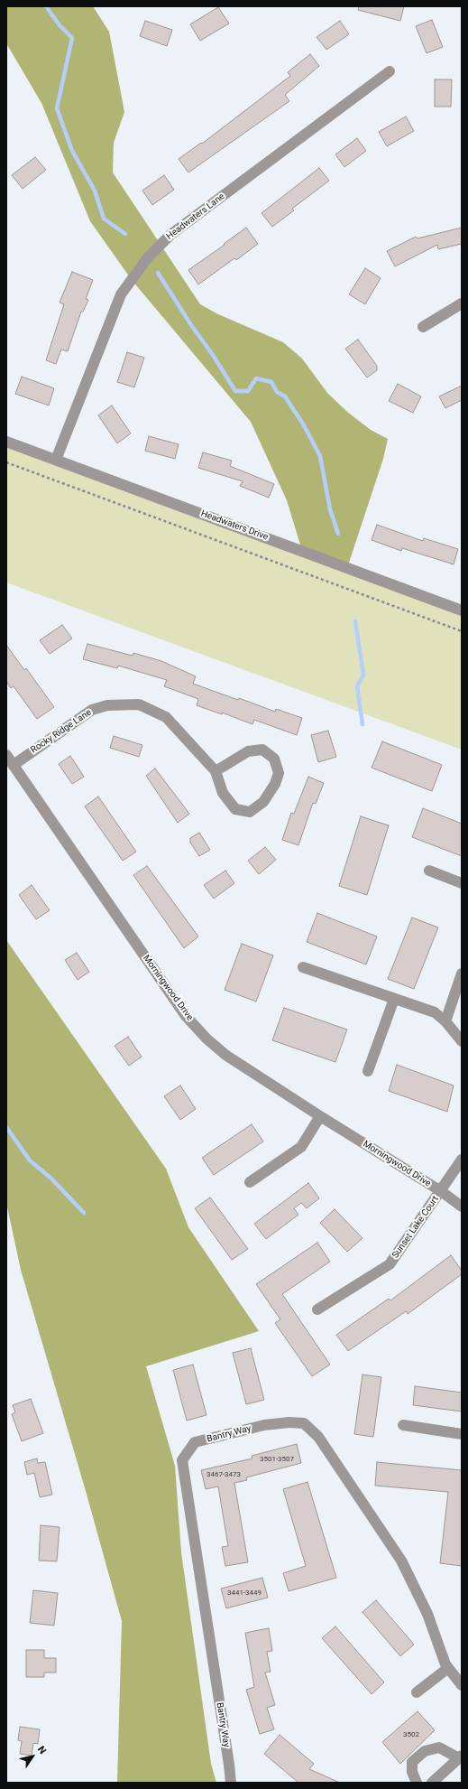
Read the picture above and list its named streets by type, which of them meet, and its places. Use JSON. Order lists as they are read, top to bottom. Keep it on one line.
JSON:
{"streets":{"street":["Headwaters Lane","Headwaters Drive","Rocky Ridge Lane","Morningwood Drive","Sunset Lake Court","Bantry Way"]},"crossings":[["Headwaters Lane","Headwaters Drive"],["Rocky Ridge Lane","Morningwood Drive"],["Morningwood Drive","Sunset Lake Court"]],"house_numbers":["3501-3507","3467-3473","3441-3449","3502"],"north":"top right"}
